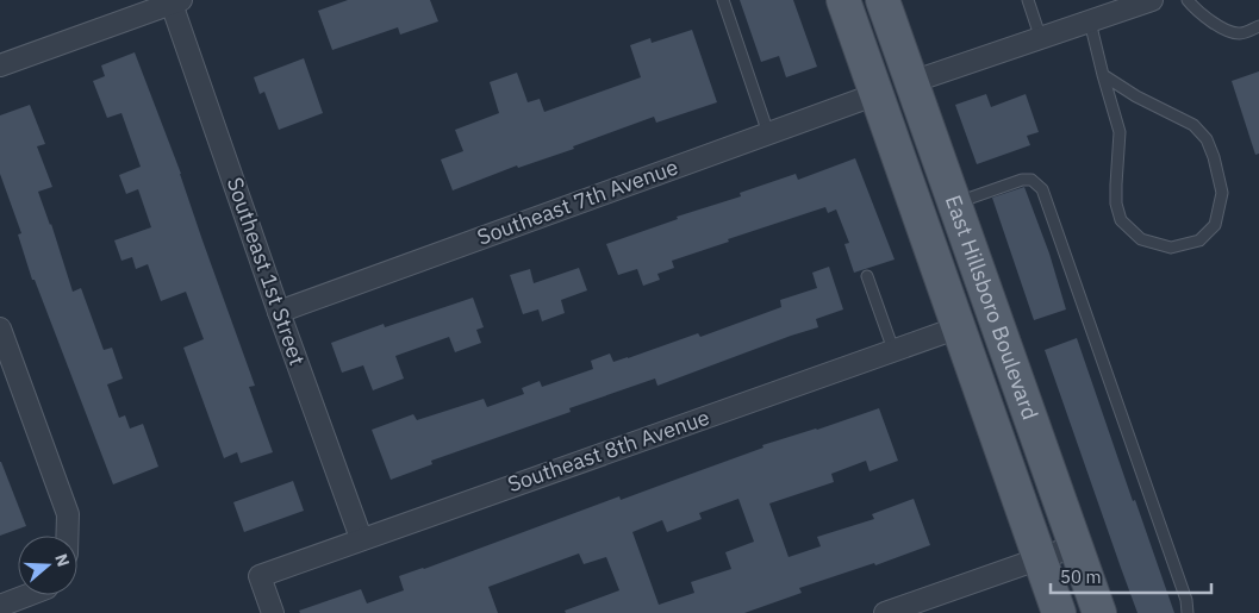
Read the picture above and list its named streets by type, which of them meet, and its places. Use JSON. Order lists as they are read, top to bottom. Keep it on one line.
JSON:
{"streets":{"main road":["East Hillsboro Boulevard"],"street":["Southeast 7th Avenue","Southeast 1st Street","Southeast 8th Avenue"]},"crossings":[["Southeast 7th Avenue","Southeast 1st Street"],["Southeast 7th Avenue","East Hillsboro Boulevard"],["Southeast 1st Street","Southeast 8th Avenue"],["East Hillsboro Boulevard","Southeast 8th Avenue"]],"scale_bar":"50 m","north":"right"}
